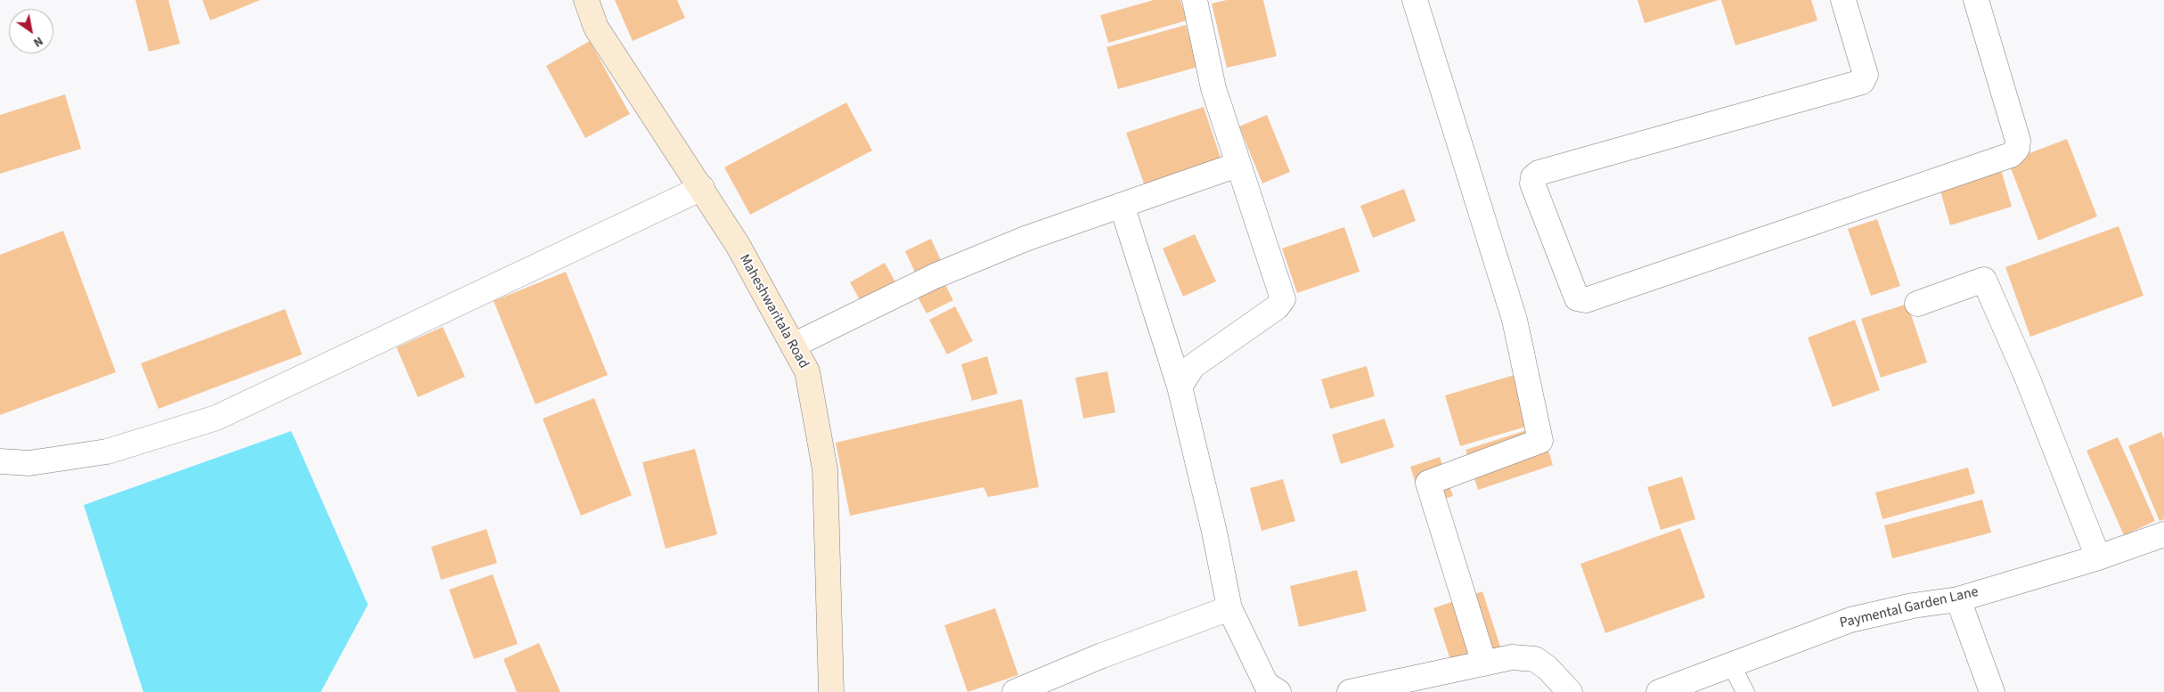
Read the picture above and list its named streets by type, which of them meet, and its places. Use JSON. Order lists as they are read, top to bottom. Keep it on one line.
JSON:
{"streets":{"street":["Maheshwaritala Road","Paymental Garden Lane"]},"north":"bottom right"}
